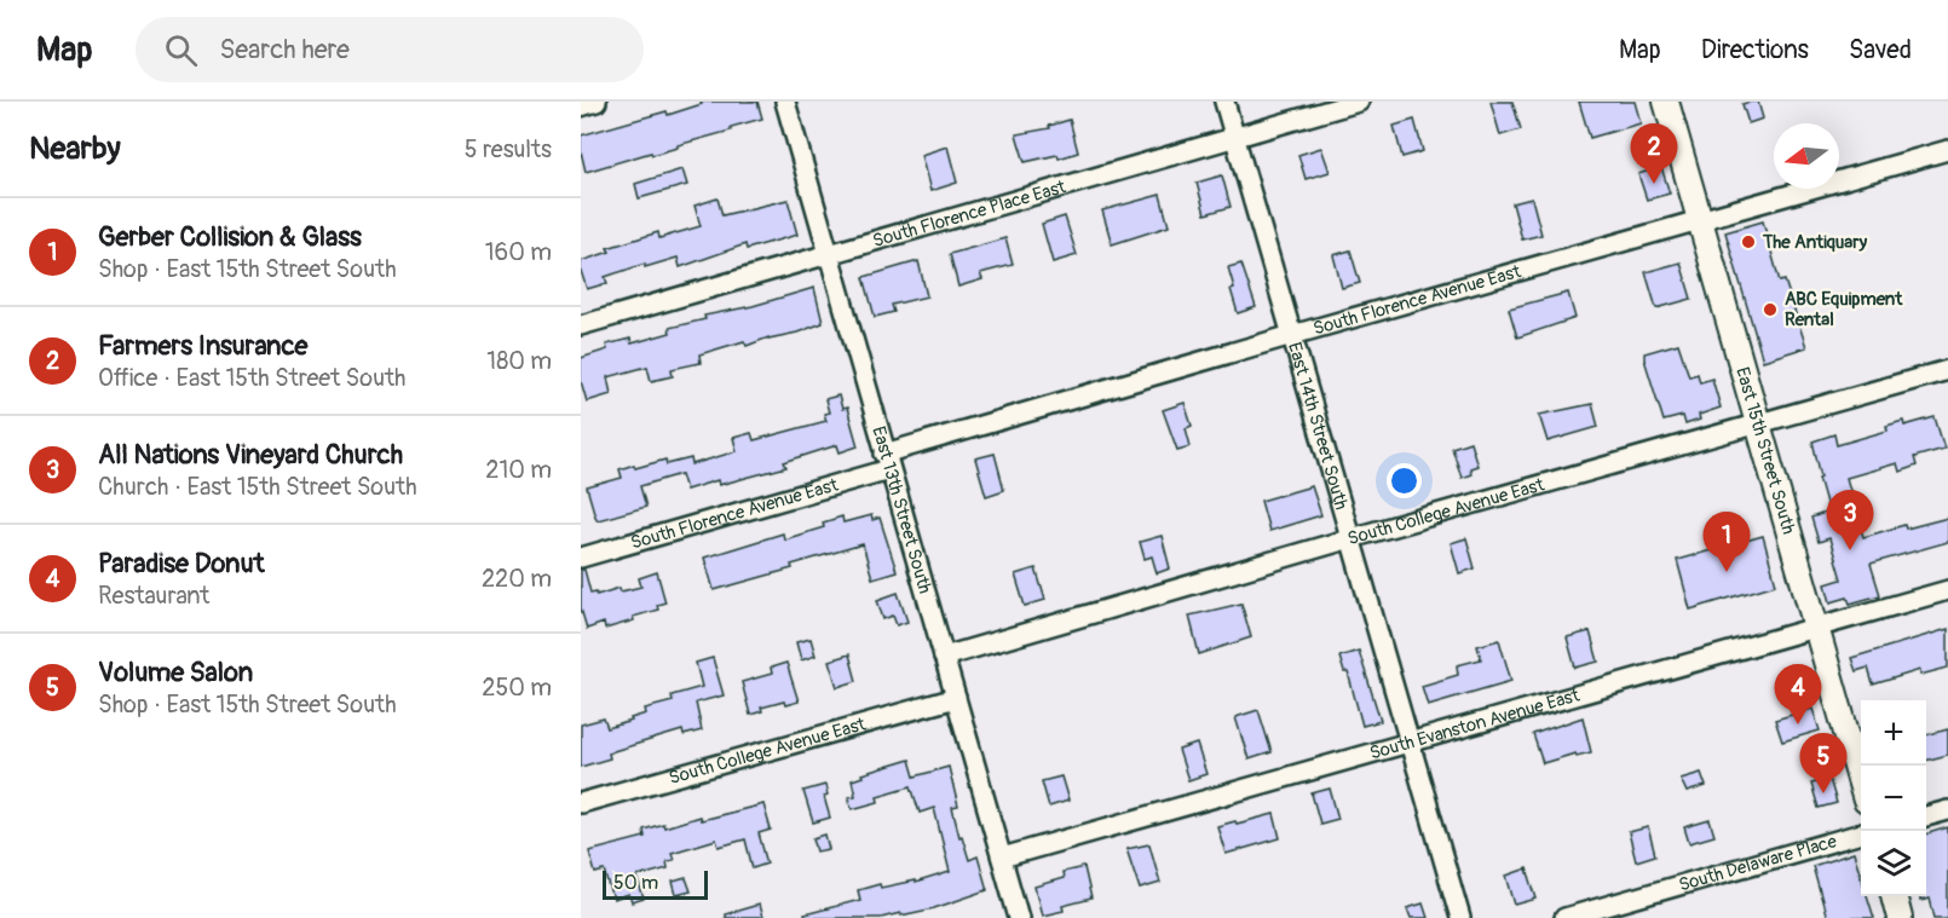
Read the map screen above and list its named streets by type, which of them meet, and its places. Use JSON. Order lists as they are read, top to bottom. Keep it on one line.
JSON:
{"streets":{"main road":["East 15th Street South"],"street":["South Florence Place East","South Florence Avenue East","East 14th Street South","East 13th Street South","South College Avenue East","South Evanston Avenue East","South Delaware Place"]},"crossings":[["South Florence Place East","East 14th Street South"],["South Florence Place East","East 13th Street South"],["South Florence Avenue East","East 14th Street South"],["South Florence Avenue East","East 15th Street South"],["South Florence Avenue East","East 13th Street South"],["East 14th Street South","South College Avenue East"],["East 14th Street South","South Evanston Avenue East"],["East 15th Street South","South College Avenue East"],["East 15th Street South","South Evanston Avenue East"],["East 13th Street South","South College Avenue East"],["East 13th Street South","South Evanston Avenue East"]],"places":["The Antiquary","ABC Equipment Rental"],"scale_bar":"50 m","north":"left","page":{"header":"Map","search":"Search here","nav":["Map","Directions","Saved"],"heading":["Nearby","5 results"],"pins":["2","3","1","4","5"],"list":[{"mark":"1","name":"Gerber Collision & Glass","note":"Shop · East 15th Street South","value":"160 m"},{"mark":"2","name":"Farmers Insurance","note":"Office · East 15th Street South","value":"180 m"},{"mark":"3","name":"All Nations Vineyard Church","note":"Church · East 15th Street South","value":"210 m"},{"mark":"4","name":"Paradise Donut","note":"Restaurant","value":"220 m"},{"mark":"5","name":"Volume Salon","note":"Shop · East 15th Street South","value":"250 m"}],"map_buttons":["+","−"],"scale":"50 m"}}
